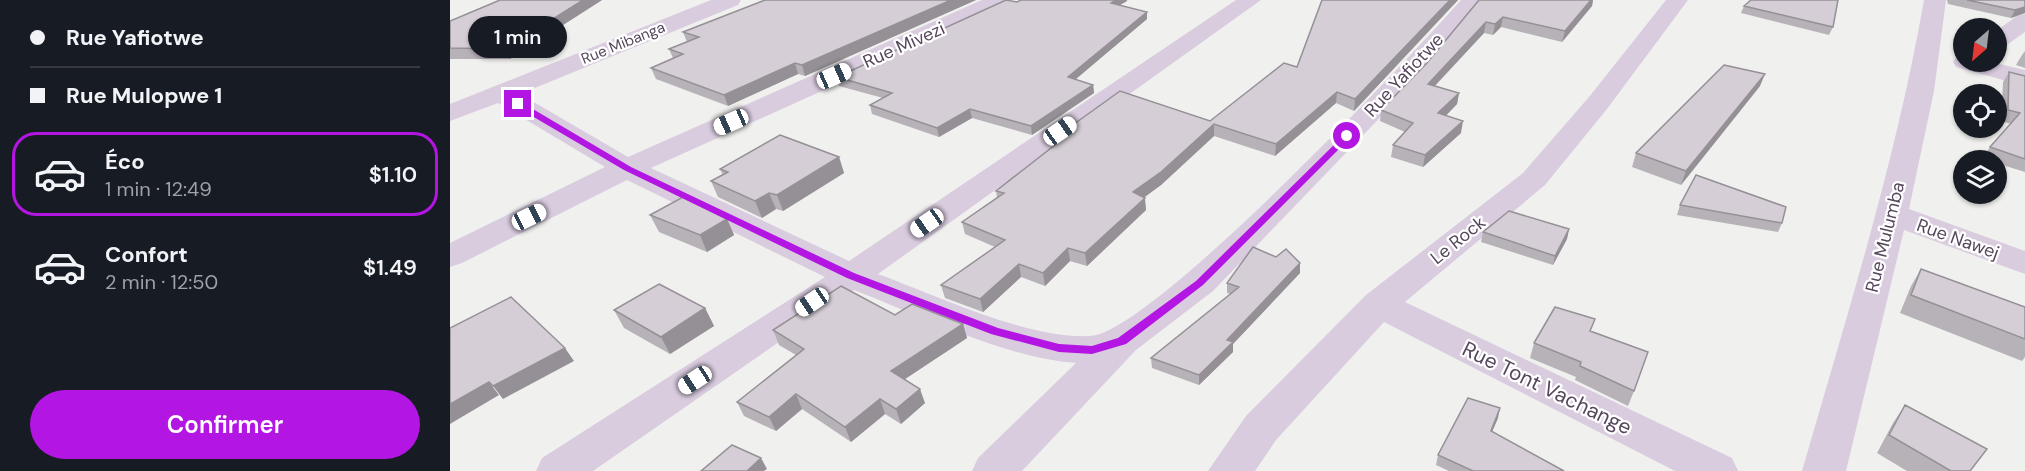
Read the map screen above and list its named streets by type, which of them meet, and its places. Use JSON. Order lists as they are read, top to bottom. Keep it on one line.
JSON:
{"streets":{"street":["Rue Mibanga","Rue Mivezi","Rue Yafiotwe","Rue Mulumba","Rue Nawej","Le Rock","Rue Tont Vachange"]},"crossings":[["Rue Mulumba","Rue Nawej"],["Le Rock","Rue Tont Vachange"]],"north":"bottom left","page":{"banner":["Rue Yafiotwe","Rue Mulopwe 1"],"bubble":"1 min","list":[{"name":"Éco","note":"1 min · 12:49","value":"$1.10"},{"name":"Confort","note":"2 min · 12:50","value":"$1.49"}],"buttons":"Confirmer"}}
